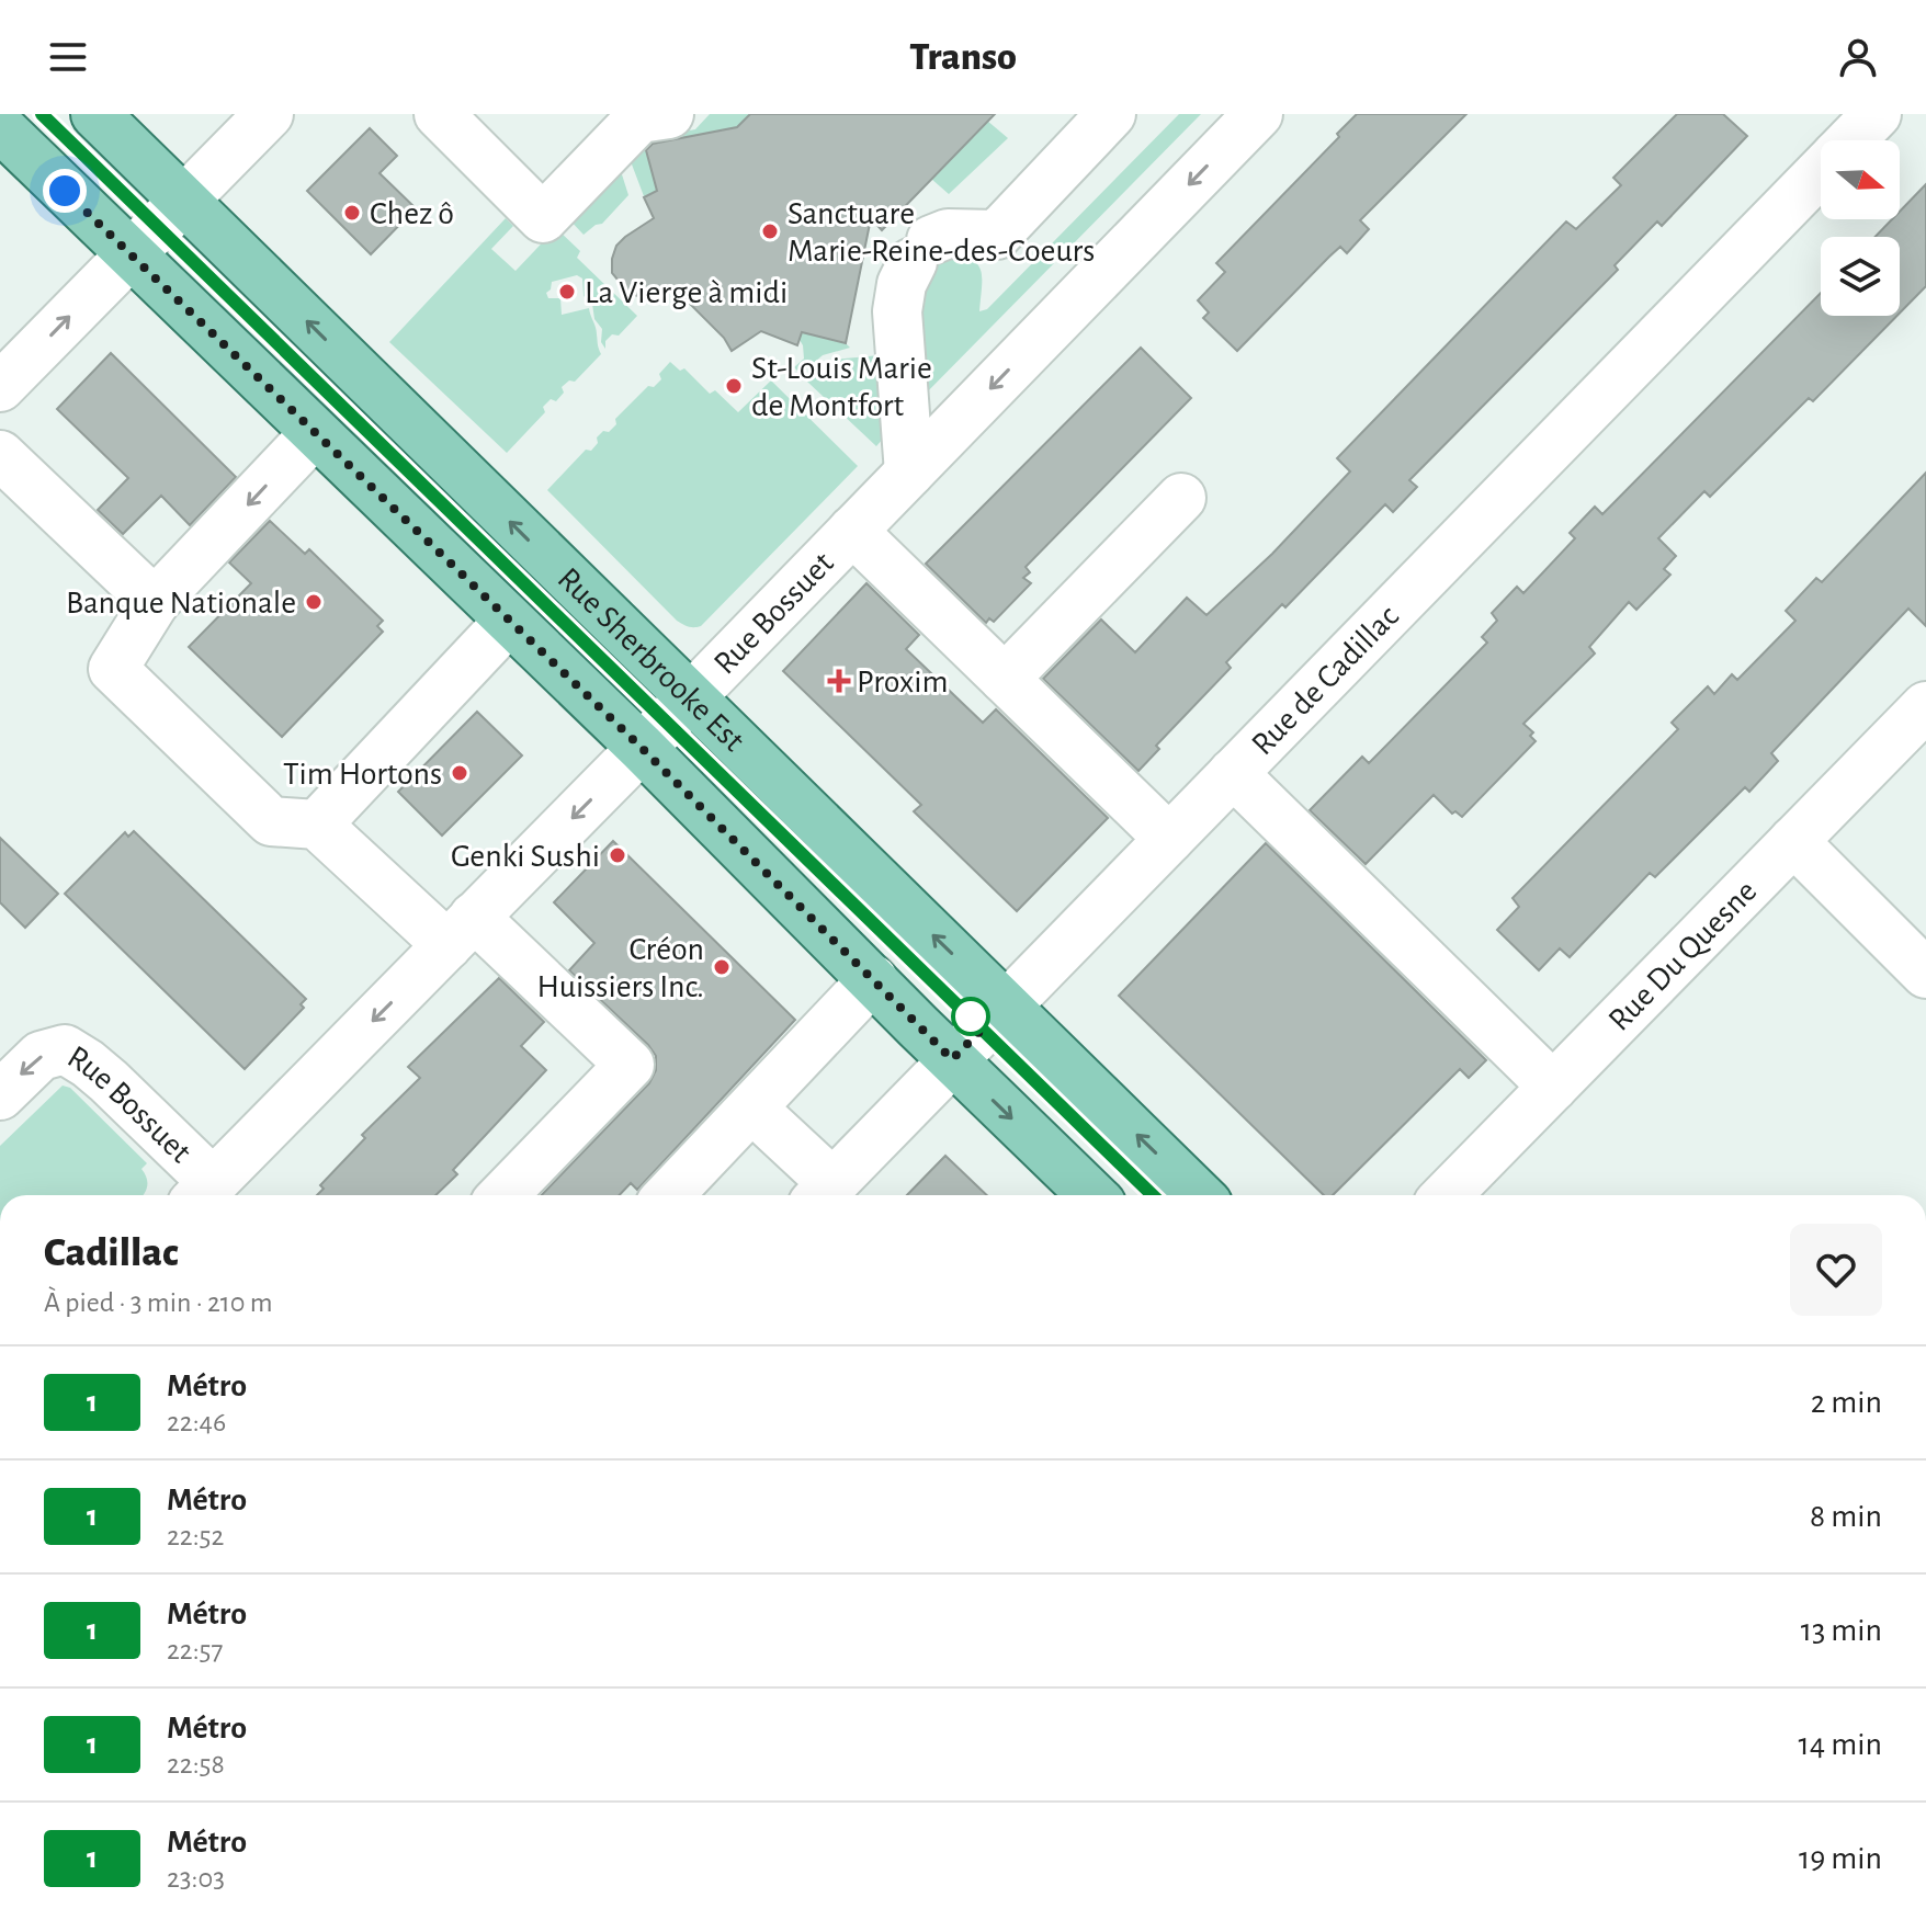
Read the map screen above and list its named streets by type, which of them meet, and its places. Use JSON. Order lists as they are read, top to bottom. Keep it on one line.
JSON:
{"streets":{"main road":["Rue Sherbrooke Est"],"street":["Rue Bossuet","Rue de Cadillac","Rue Du Quesne"]},"crossings":[["Rue Bossuet","Rue Sherbrooke Est"],["Rue Sherbrooke Est","Rue de Cadillac"]],"places":{"other":["Chez ô","Sanctuare Marie-Reine-des-Coeurs","La Vierge à midi","St-Louis Marie de Montfort","Banque Nationale","Tim Hortons","Genki Sushi","Créon Huissiers Inc."],"health":["Proxim"]},"lines":["metro line 1"],"north":"right","page":{"header":"Transo","heading":["Cadillac","À pied · 3 min · 210 m"],"list":[{"mark":"1","name":"Métro","note":"22:46","value":"2 min"},{"mark":"1","name":"Métro","note":"22:52","value":"8 min"},{"mark":"1","name":"Métro","note":"22:57","value":"13 min"},{"mark":"1","name":"Métro","note":"22:58","value":"14 min"},{"mark":"1","name":"Métro","note":"23:03","value":"19 min"}]}}
